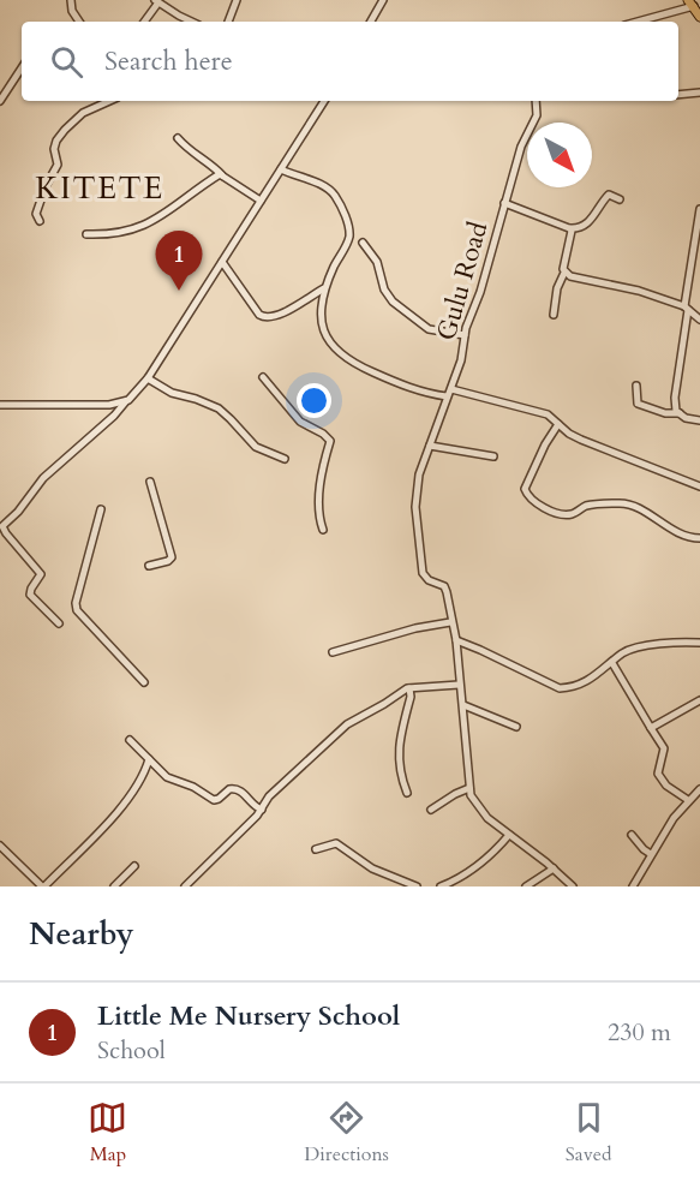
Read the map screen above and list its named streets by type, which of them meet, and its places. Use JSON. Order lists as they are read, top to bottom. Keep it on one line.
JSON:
{"streets":{"street":["Gulu Road"]},"districts":["KITETE"],"north":"bottom right","page":{"search":"Search here","pins":"1","heading":"Nearby","list":[{"mark":"1","name":"Little Me Nursery School","note":"School","value":"230 m"}],"nav":["Map","Directions","Saved"]}}
